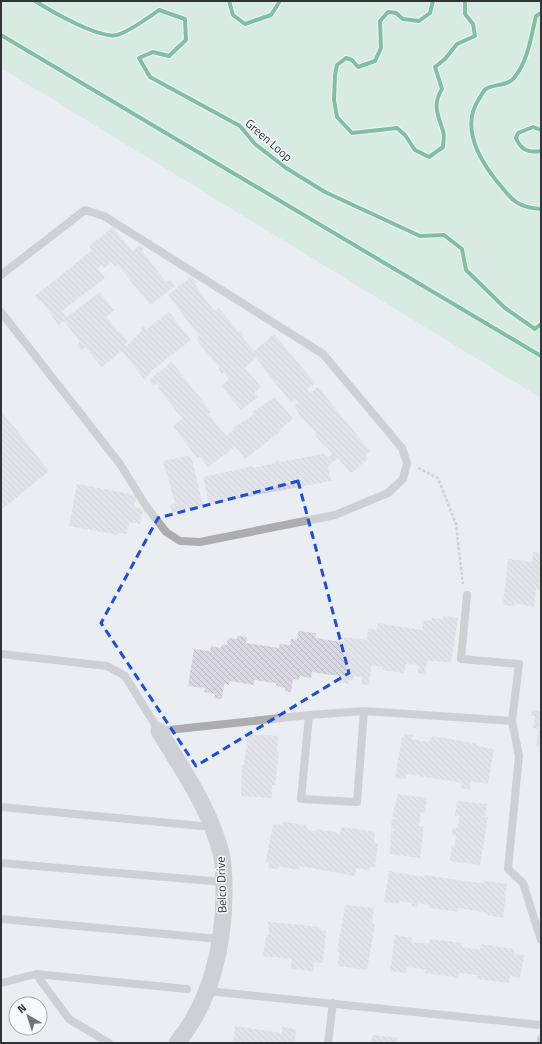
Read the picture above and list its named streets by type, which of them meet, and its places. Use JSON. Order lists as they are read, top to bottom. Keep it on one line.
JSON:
{"streets":{"street":["Belco Drive"],"cycle path":["Green Loop"]},"north":"top left"}
